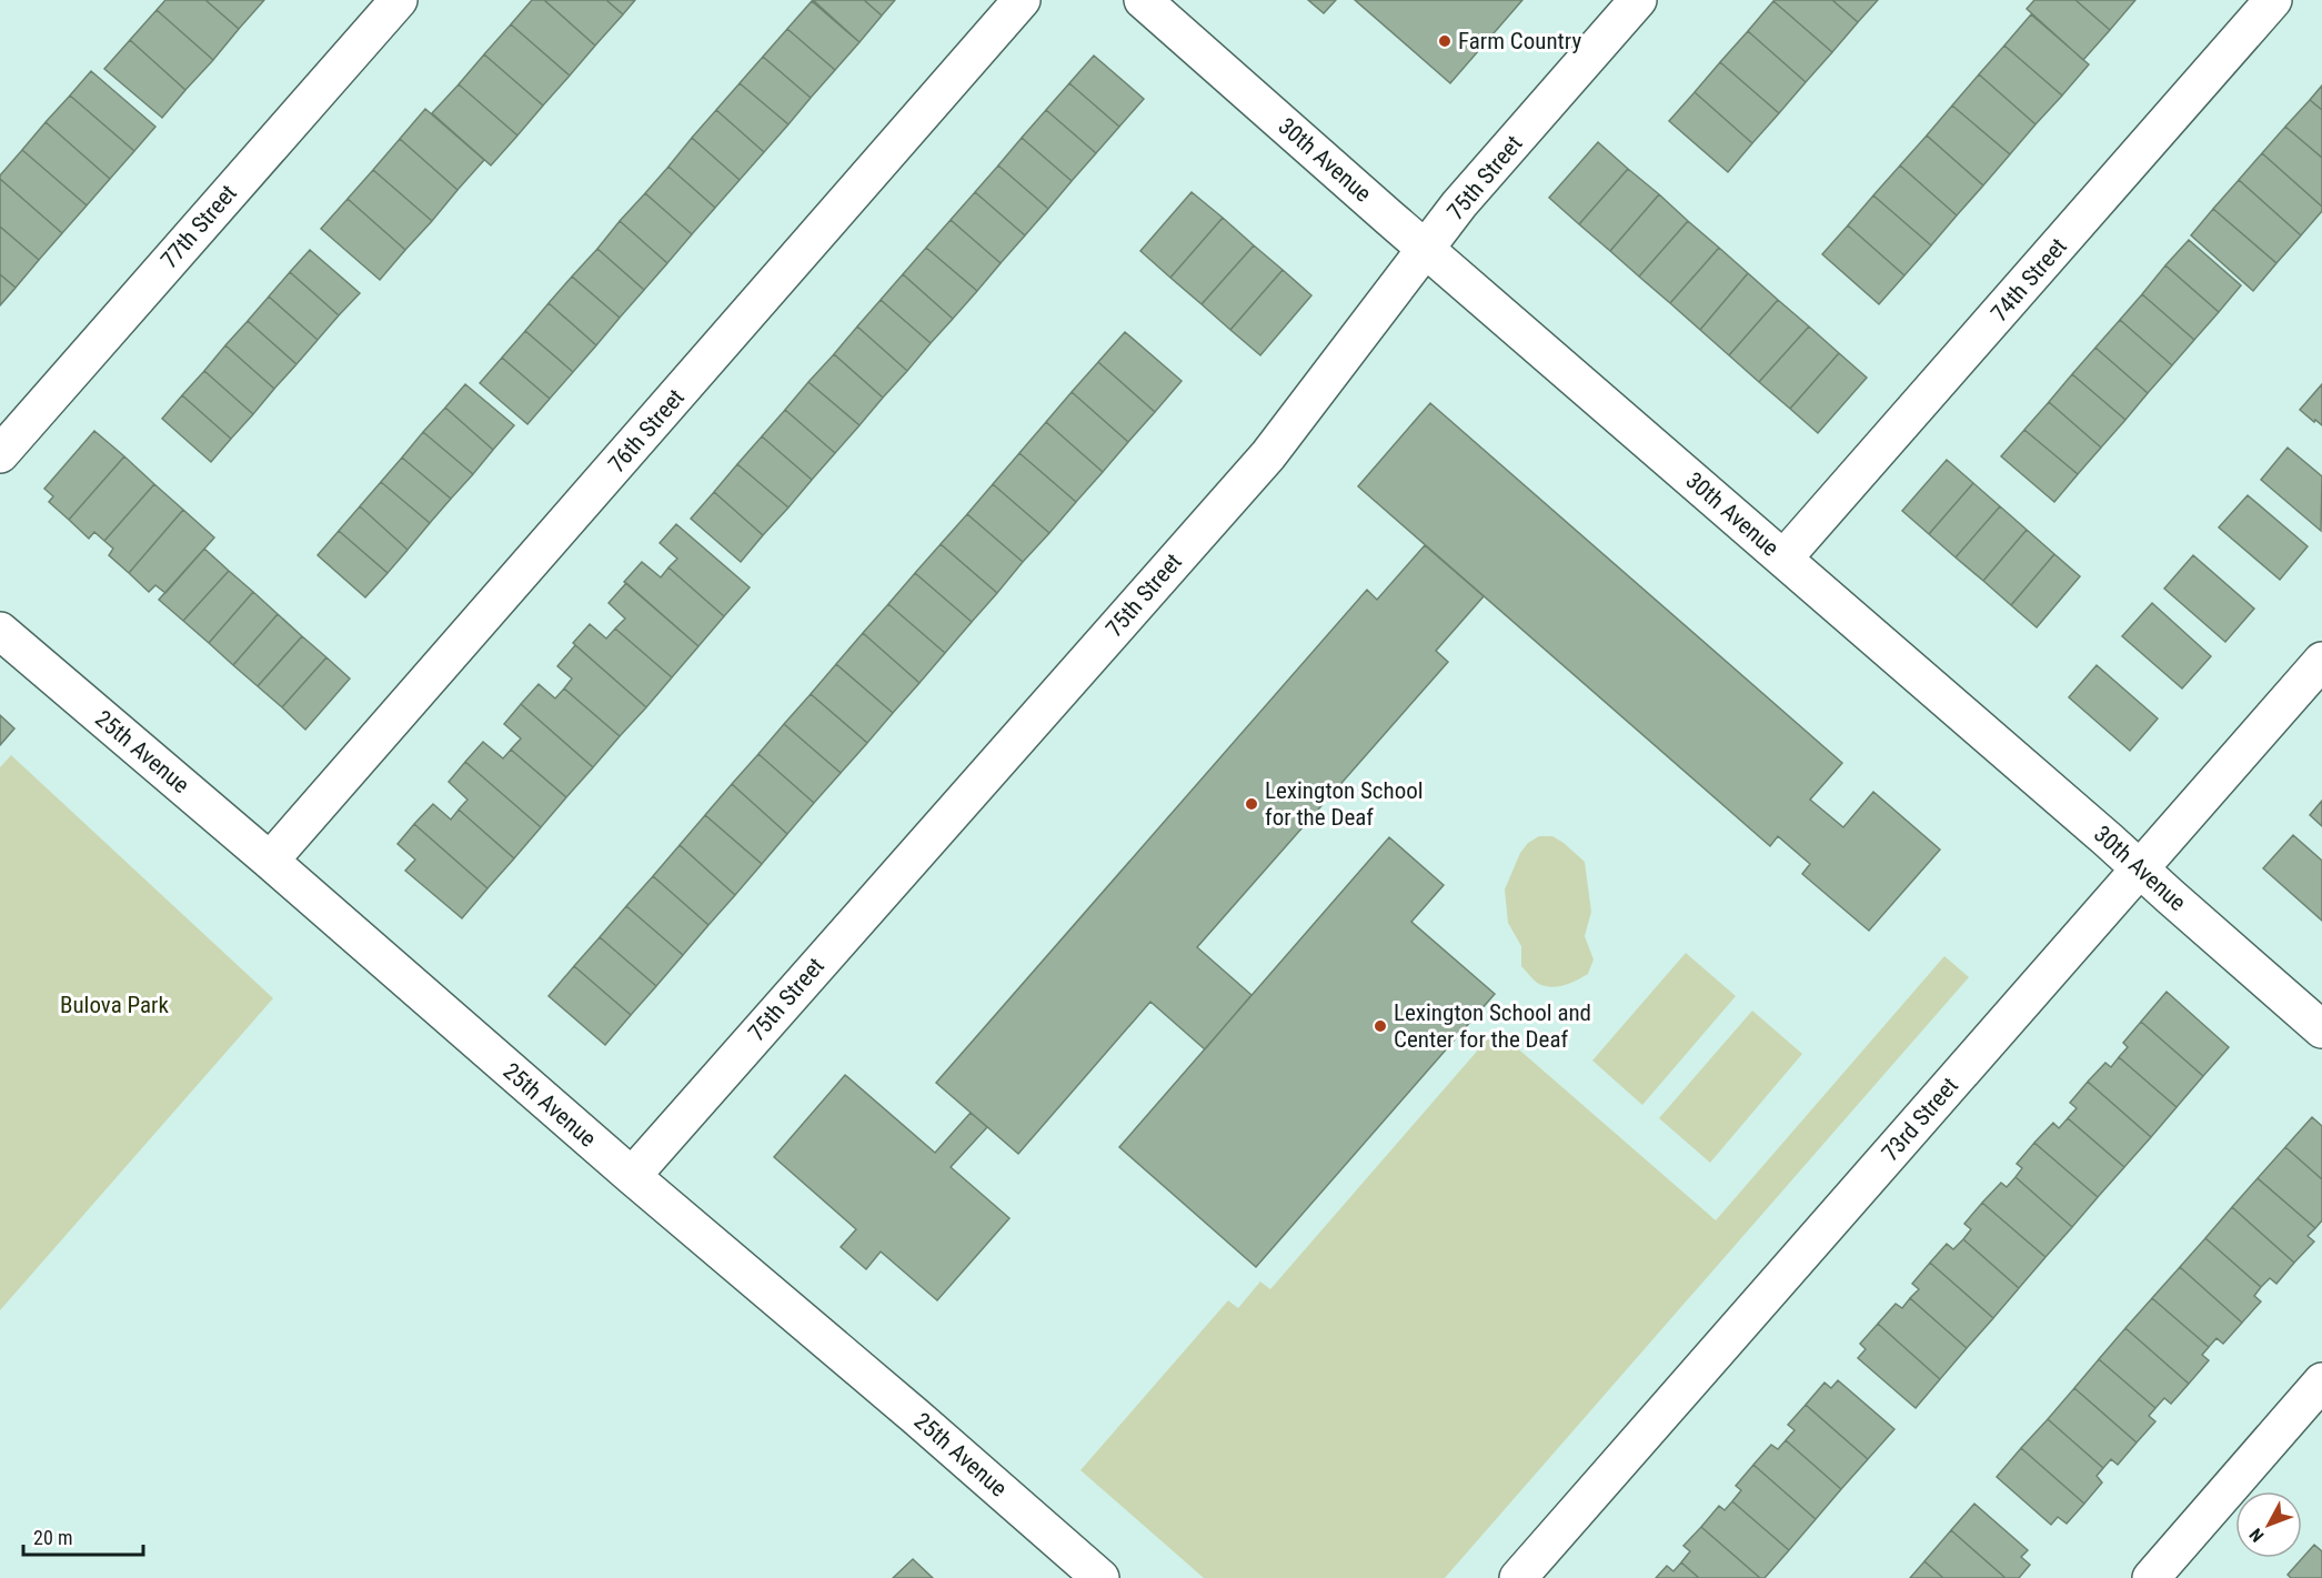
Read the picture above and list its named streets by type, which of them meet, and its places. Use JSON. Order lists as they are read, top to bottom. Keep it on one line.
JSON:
{"streets":{"street":["30th Avenue","75th Street","77th Street","74th Street","76th Street","25th Avenue","73rd Street"]},"crossings":[["30th Avenue","75th Street"],["30th Avenue","74th Street"],["30th Avenue","73rd Street"],["75th Street","25th Avenue"],["76th Street","25th Avenue"]],"parks":["Bulova Park"],"places":["Farm Country","Lexington School for the Deaf","Lexington School and Center for the Deaf"],"scale_bar":"20 m","north":"bottom left"}
